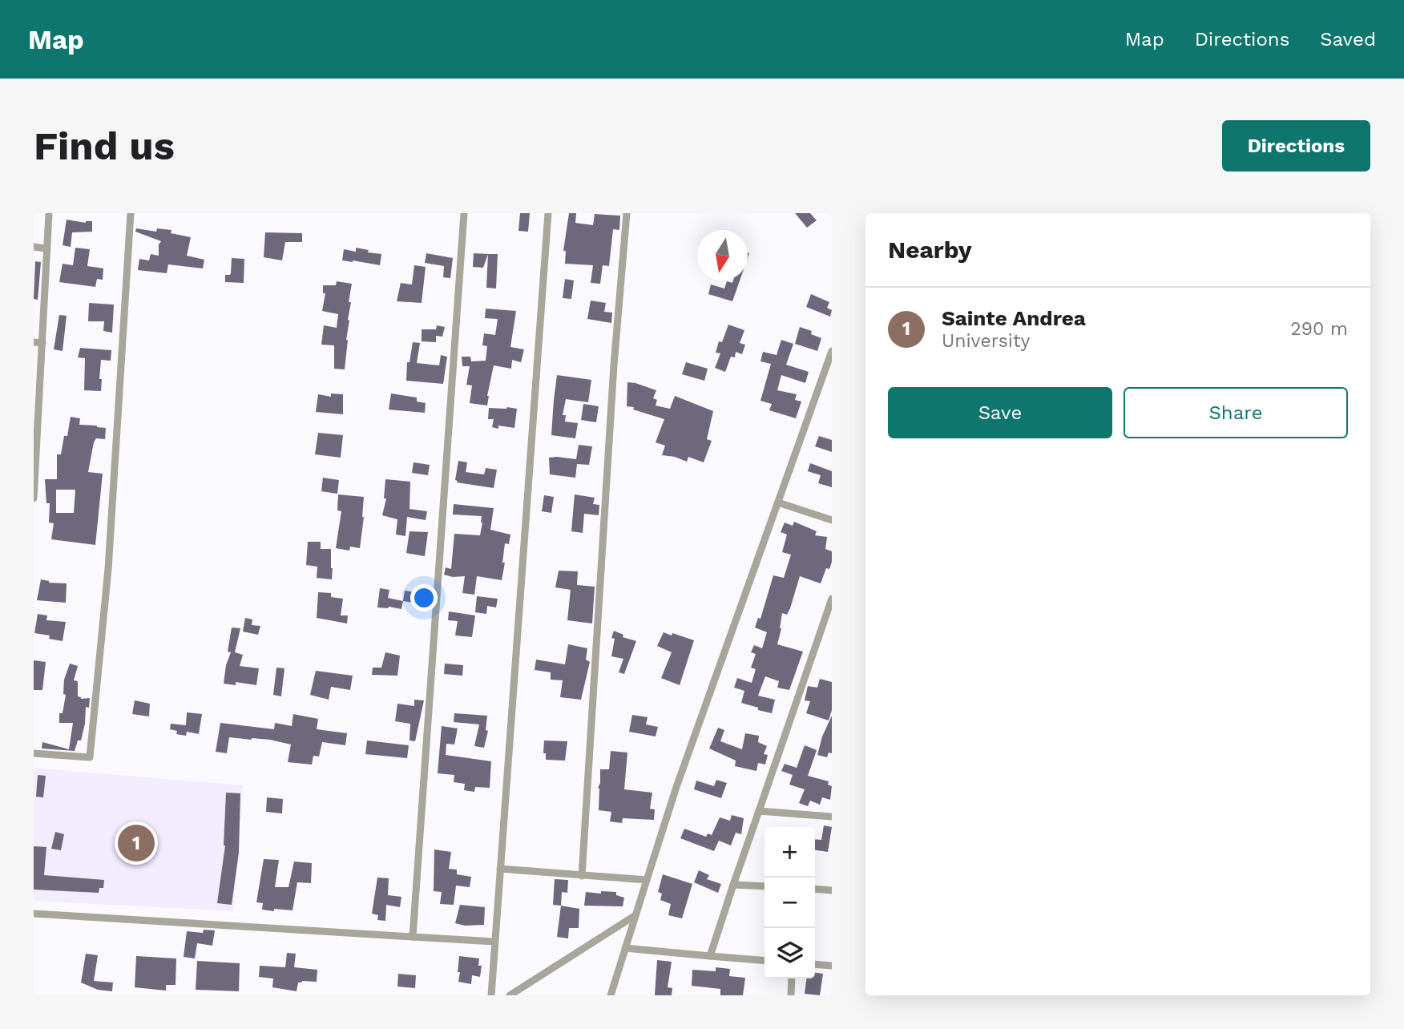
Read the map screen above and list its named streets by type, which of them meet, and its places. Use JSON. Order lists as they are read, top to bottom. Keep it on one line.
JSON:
{"north":"bottom","page":{"header":"Map","nav":["Map","Directions","Saved"],"buttons":["Directions",["Save","Share"]],"title":"Find us","heading":"Nearby","list":[{"mark":"1","name":"Sainte Andrea","note":"University","value":"290 m"}],"pins":"1","map_buttons":["+","−"]}}
